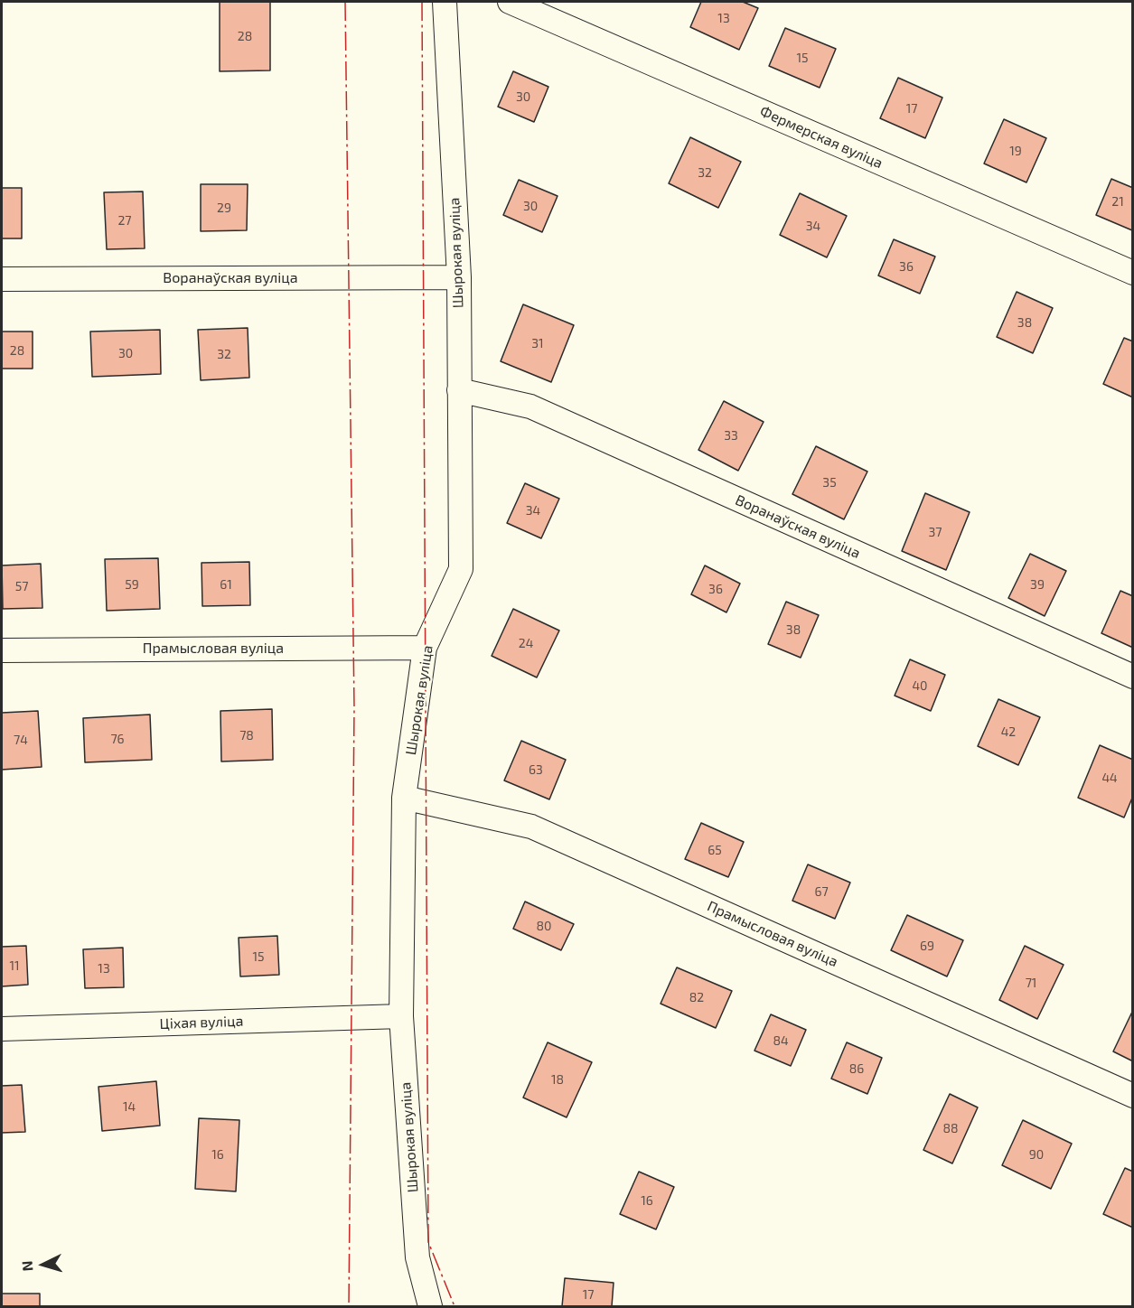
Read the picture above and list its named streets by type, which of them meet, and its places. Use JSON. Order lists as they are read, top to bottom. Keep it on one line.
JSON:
{"streets":{"street":["Фермерская вуліца","Шырокая вуліца","Воранаўская вуліца","Прамысловая вуліца","Ціхая вуліца"]},"crossings":[["Шырокая вуліца","Воранаўская вуліца"],["Шырокая вуліца","Прамысловая вуліца"],["Шырокая вуліца","Ціхая вуліца"]],"house_numbers":["13","28","15","30","17","19","32","21","30","29","27","34","36","38","31","28","30","32","33","35","34","37","59","61","39","57","36","38","24","40","42","78","76","74","63","44","65","67","80","69","15","11","13","71","82","84","86","18","14","88","16","90","16","17"],"north":"left"}
